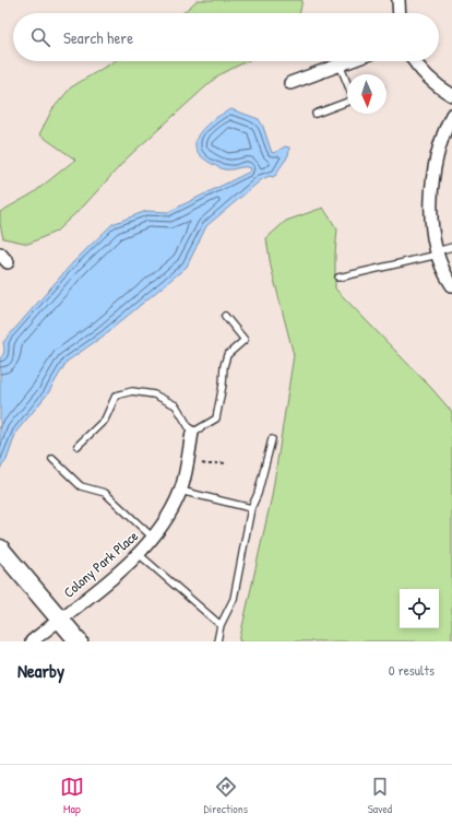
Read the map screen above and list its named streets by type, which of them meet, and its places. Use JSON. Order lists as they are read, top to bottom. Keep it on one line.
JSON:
{"streets":{"street":["Colony Park Place"]},"north":"bottom","page":{"search":"Search here","heading":["Nearby","0 results"],"nav":["Map","Directions","Saved"]}}
